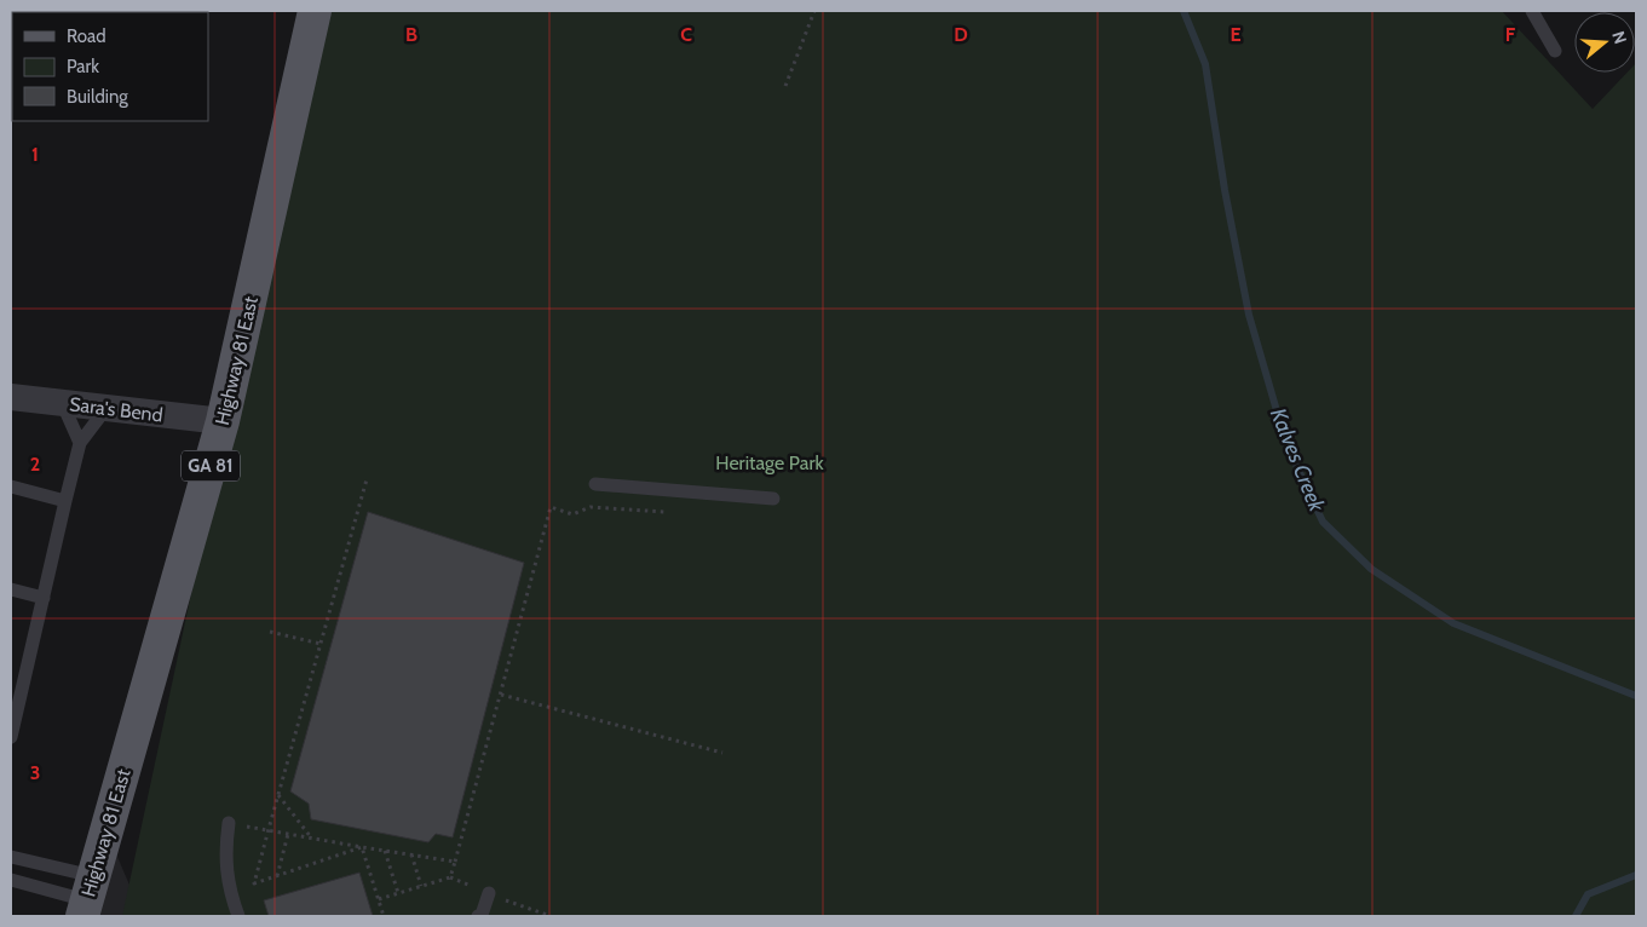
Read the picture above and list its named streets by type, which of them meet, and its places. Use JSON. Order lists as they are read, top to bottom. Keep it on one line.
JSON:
{"streets":{"main road":["Highway 81 East","GA 81"],"street":["Sara's Bend"]},"crossings":[["Highway 81 East","Sara's Bend"]],"water":["Kalves Creek"],"parks":["Heritage Park"],"legend":["Road","Park","Building"],"north":"right","grid":{"columns":["B","C","D","E","F"],"rows":["1","2","3"]}}
